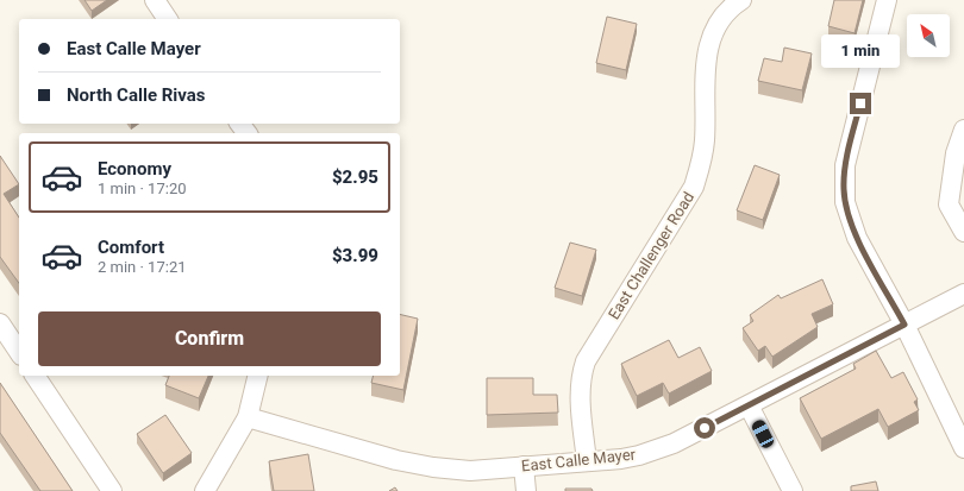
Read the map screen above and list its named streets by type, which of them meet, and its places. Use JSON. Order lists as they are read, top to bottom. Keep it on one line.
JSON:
{"streets":{"street":["East Challenger Road","East Calle Mayer"]},"crossings":[["East Challenger Road","East Calle Mayer"]],"north":"top left","page":{"banner":["East Calle Mayer","North Calle Rivas"],"bubble":"1 min","list":[{"name":"Economy","note":"1 min · 17:20","value":"$2.95"},{"name":"Comfort","note":"2 min · 17:21","value":"$3.99"}],"buttons":"Confirm"}}
